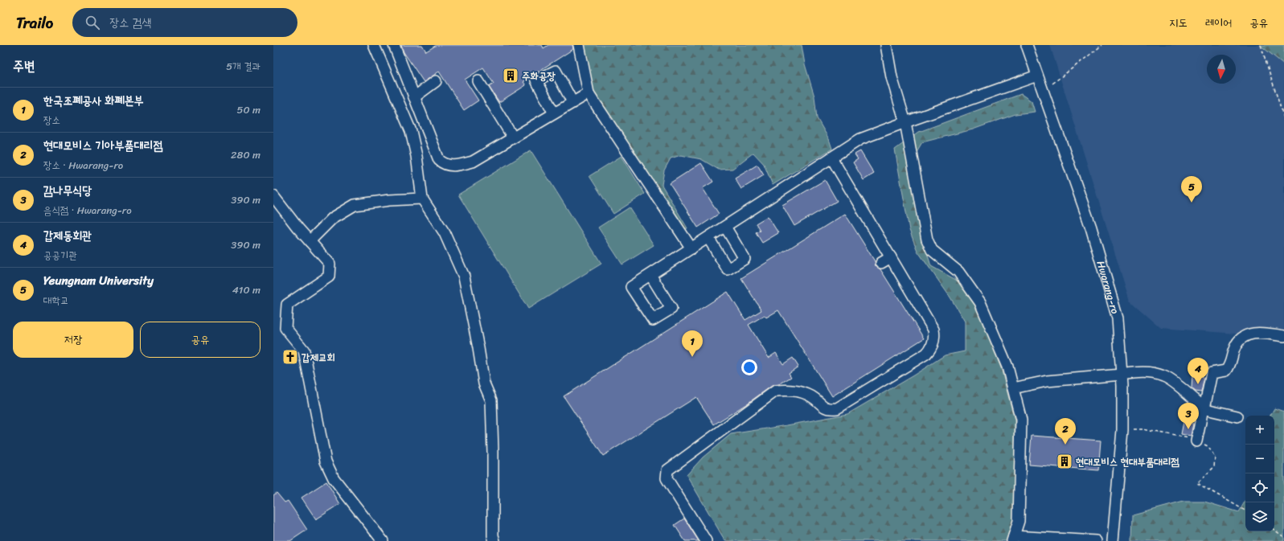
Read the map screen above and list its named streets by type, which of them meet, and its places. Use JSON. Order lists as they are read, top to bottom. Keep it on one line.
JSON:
{"streets":{"street":["Hwarang-ro"]},"places":{"building":["주화공장","현대모비스 현대부품대리점"],"church":["갑제교회"]},"north":"bottom","page":{"header":"Trailo","search":"장소 검색","nav":["지도","레이어","공유"],"heading":["주변","5개 결과"],"list":[{"mark":"1","name":"한국조폐공사 화폐본부","note":"장소","value":"50 m"},{"mark":"2","name":"현대모비스 기아부품대리점","note":"장소 · Hwarang-ro","value":"280 m"},{"mark":"3","name":"감나무식당","note":"음식점 · Hwarang-ro","value":"390 m"},{"mark":"4","name":"갑제동회관","note":"공공기관","value":"390 m"},{"mark":"5","name":"Yeungnam University","note":"대학교","value":"410 m"}],"pins":["5","1","4","3","2"],"buttons":["저장","공유"],"map_buttons":["+","−"]}}
